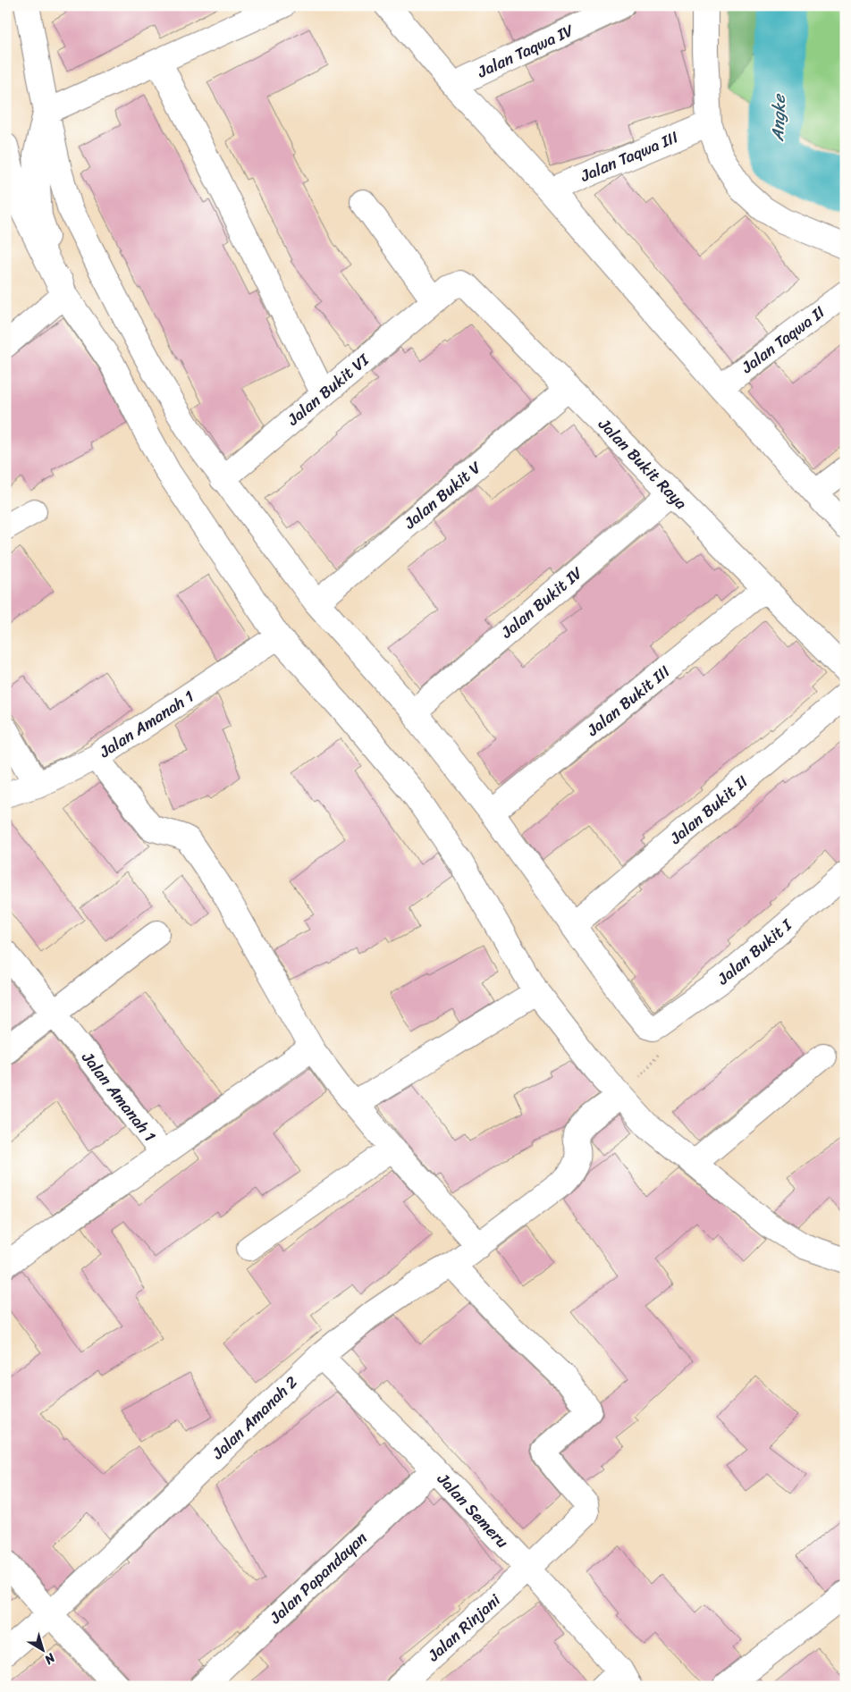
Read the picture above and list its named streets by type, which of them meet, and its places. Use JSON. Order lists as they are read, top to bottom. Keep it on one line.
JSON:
{"streets":{"street":["Jalan Taqwa IV","Jalan Taqwa III","Jalan Taqwa II","Jalan Bukit VI","Jalan Bukit Raya","Jalan Bukit V","Jalan Bukit IV","Jalan Bukit III","Jalan Amanah 1","Jalan Bukit II","Jalan Bukit I","Jalan Amanah 2","Jalan Semeru","Jalan Papandayan","Jalan Rinjani"]},"crossings":[["Jalan Bukit VI","Jalan Bukit Raya"],["Jalan Bukit Raya","Jalan Bukit V"],["Jalan Bukit Raya","Jalan Bukit IV"],["Jalan Bukit Raya","Jalan Bukit III"],["Jalan Amanah 2","Jalan Semeru"],["Jalan Amanah 2","Jalan Rinjani"],["Jalan Semeru","Jalan Papandayan"],["Jalan Semeru","Jalan Rinjani"]],"water":["Angke"],"north":"bottom right"}
